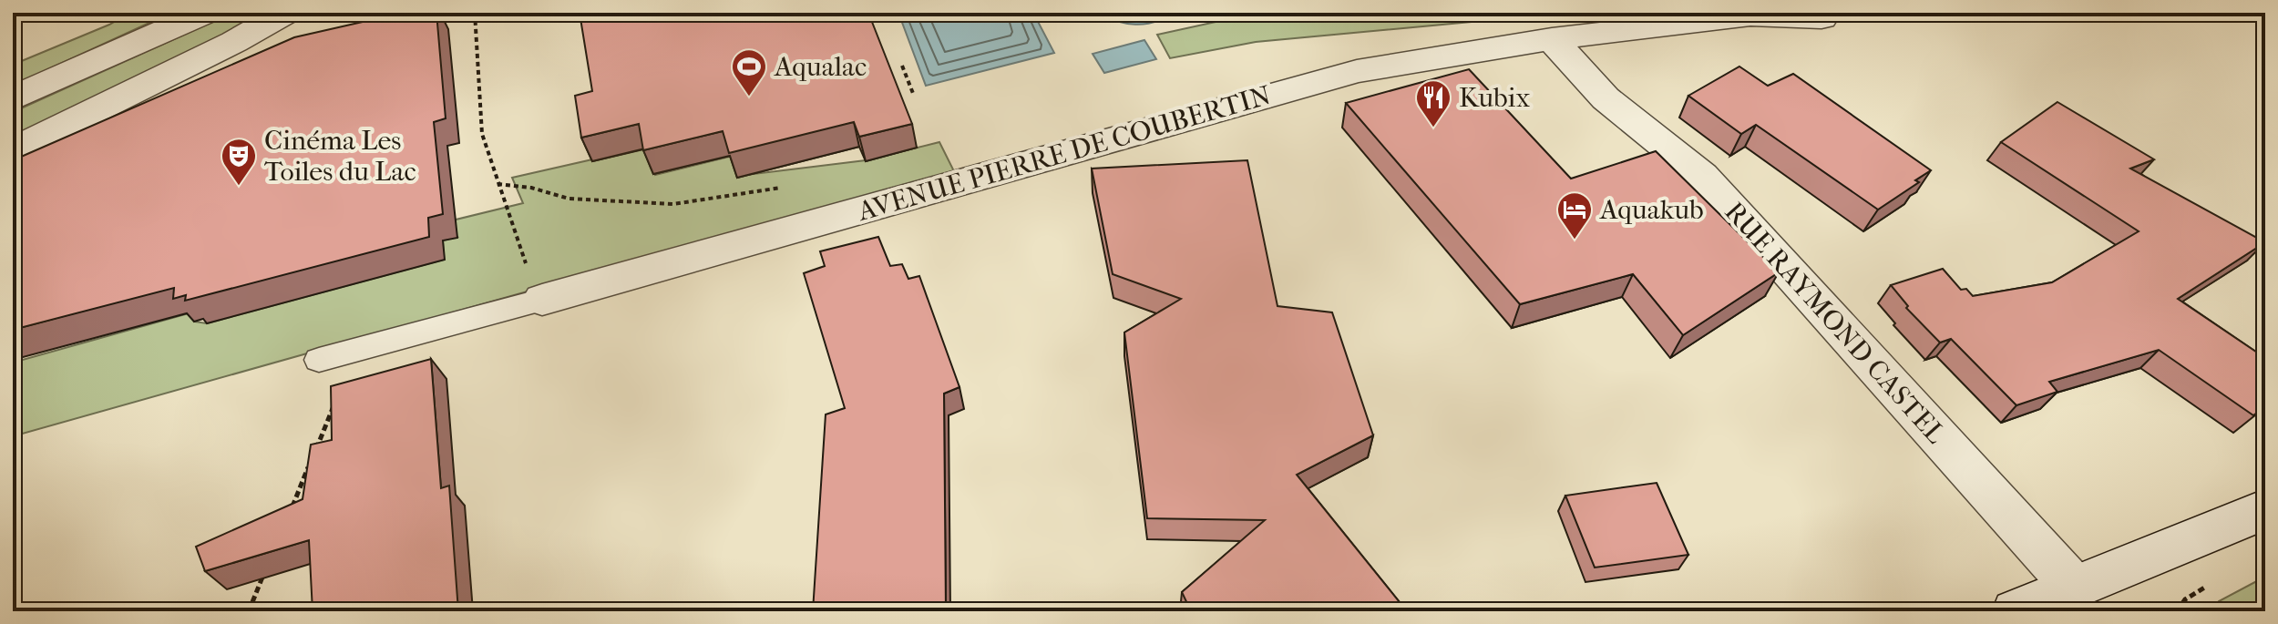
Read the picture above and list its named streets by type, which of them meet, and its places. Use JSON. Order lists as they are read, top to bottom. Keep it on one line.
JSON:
{"streets":{"street":["AVENUE PIERRE DE COUBERTIN","RUE RAYMOND CASTEL"]},"crossings":[["AVENUE PIERRE DE COUBERTIN","RUE RAYMOND CASTEL"]],"places":{"sports":["Aqualac"],"restaurant":["Kubix"],"theatre":["Cinéma Les Toiles du Lac"],"hotel":["Aquakub"]}}
